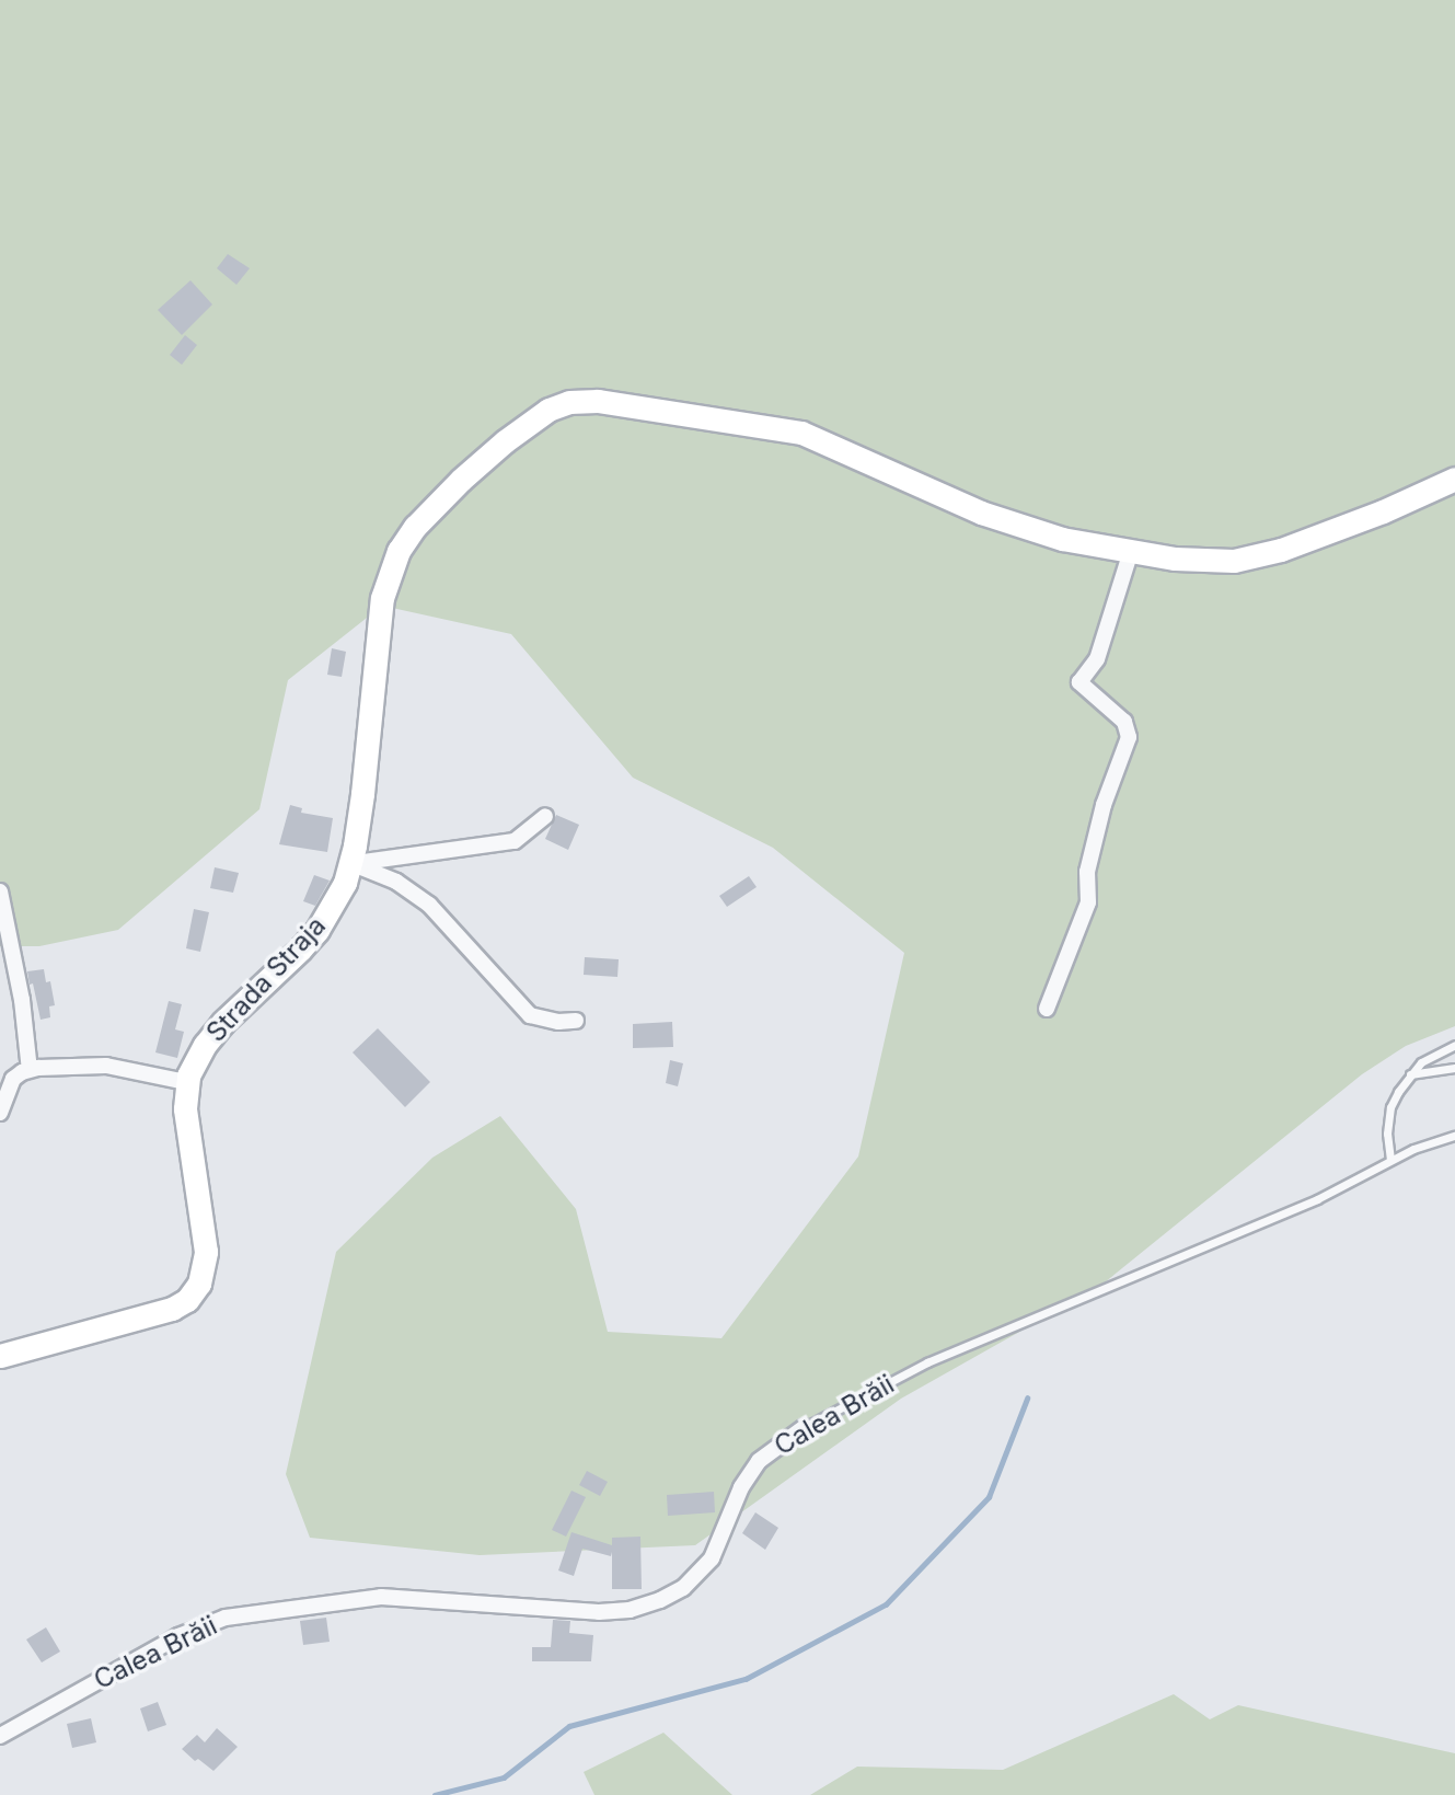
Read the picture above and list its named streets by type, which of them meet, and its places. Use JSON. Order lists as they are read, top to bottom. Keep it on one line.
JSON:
{"streets":{"main road":["Strada Straja"],"street":["Calea Brăii"]}}
